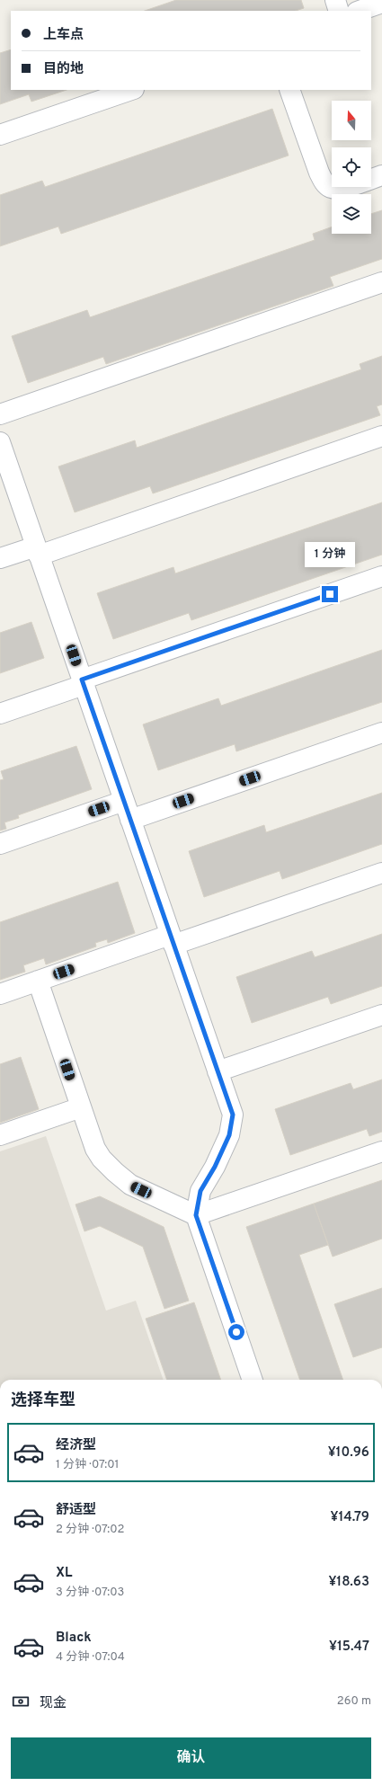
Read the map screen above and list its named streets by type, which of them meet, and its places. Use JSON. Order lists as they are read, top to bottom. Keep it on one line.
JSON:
{"north":"top","page":{"banner":["上车点","目的地"],"bubble":"1 分钟","heading":"选择车型","list":[{"name":"经济型","note":"1 分钟 · 07:01","value":"¥10.96"},{"name":"舒适型","note":"2 分钟 · 07:02","value":"¥14.79"},{"name":"XL","note":"3 分钟 · 07:03","value":"¥18.63"},{"name":"Black","note":"4 分钟 · 07:04","value":"¥15.47"}],"pay":["现金","260 m"],"buttons":"确认"}}
